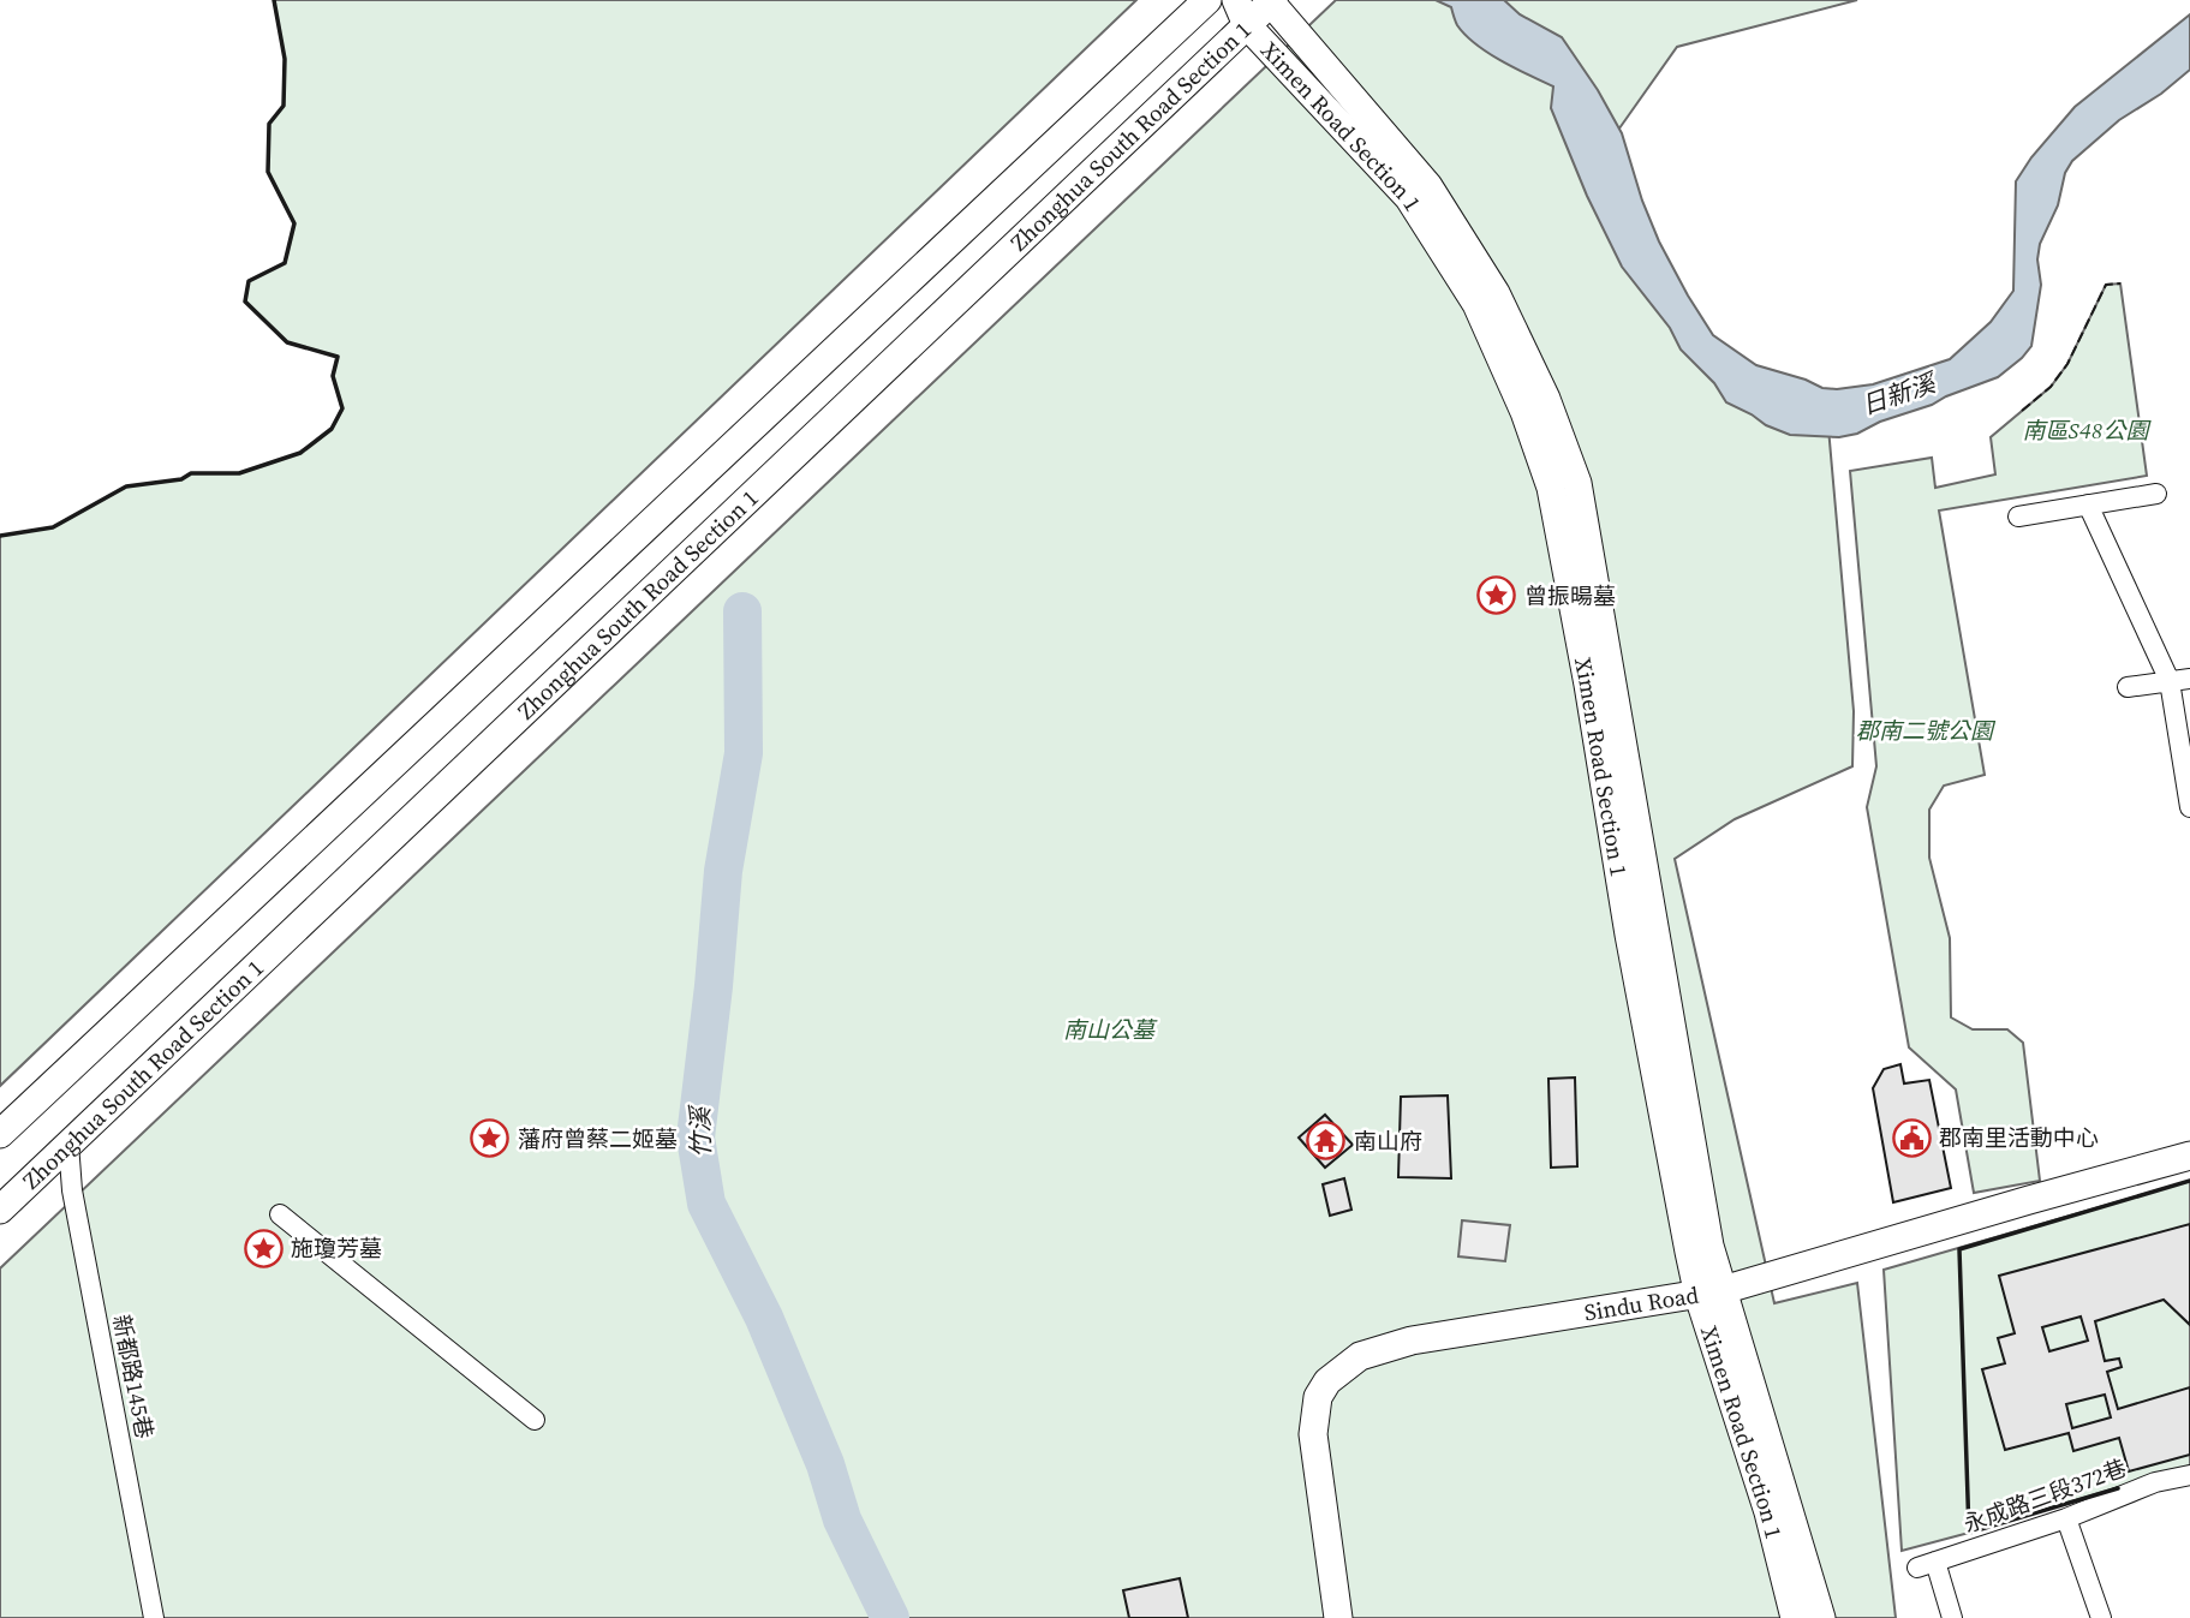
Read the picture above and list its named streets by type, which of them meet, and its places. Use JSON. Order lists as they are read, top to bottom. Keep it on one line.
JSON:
{"streets":{"street":["Ximen Road Section 1","Zhonghua South Road Section 1","Sindu Road","新都路145巷","永成路三段372巷"]},"crossings":[["Ximen Road Section 1","Zhonghua South Road Section 1"],["Ximen Road Section 1","Sindu Road"],["Zhonghua South Road Section 1","新都路145巷"]],"water":["日新溪","竹溪"],"parks":["南區S48公園","郡南二號公園","南山公墓"],"places":{"place":["曾振暘墓","藩府曾蔡二姬墓","施瓊芳墓"],"public building":["郡南里活動中心"],"temple":["南山府"]}}
